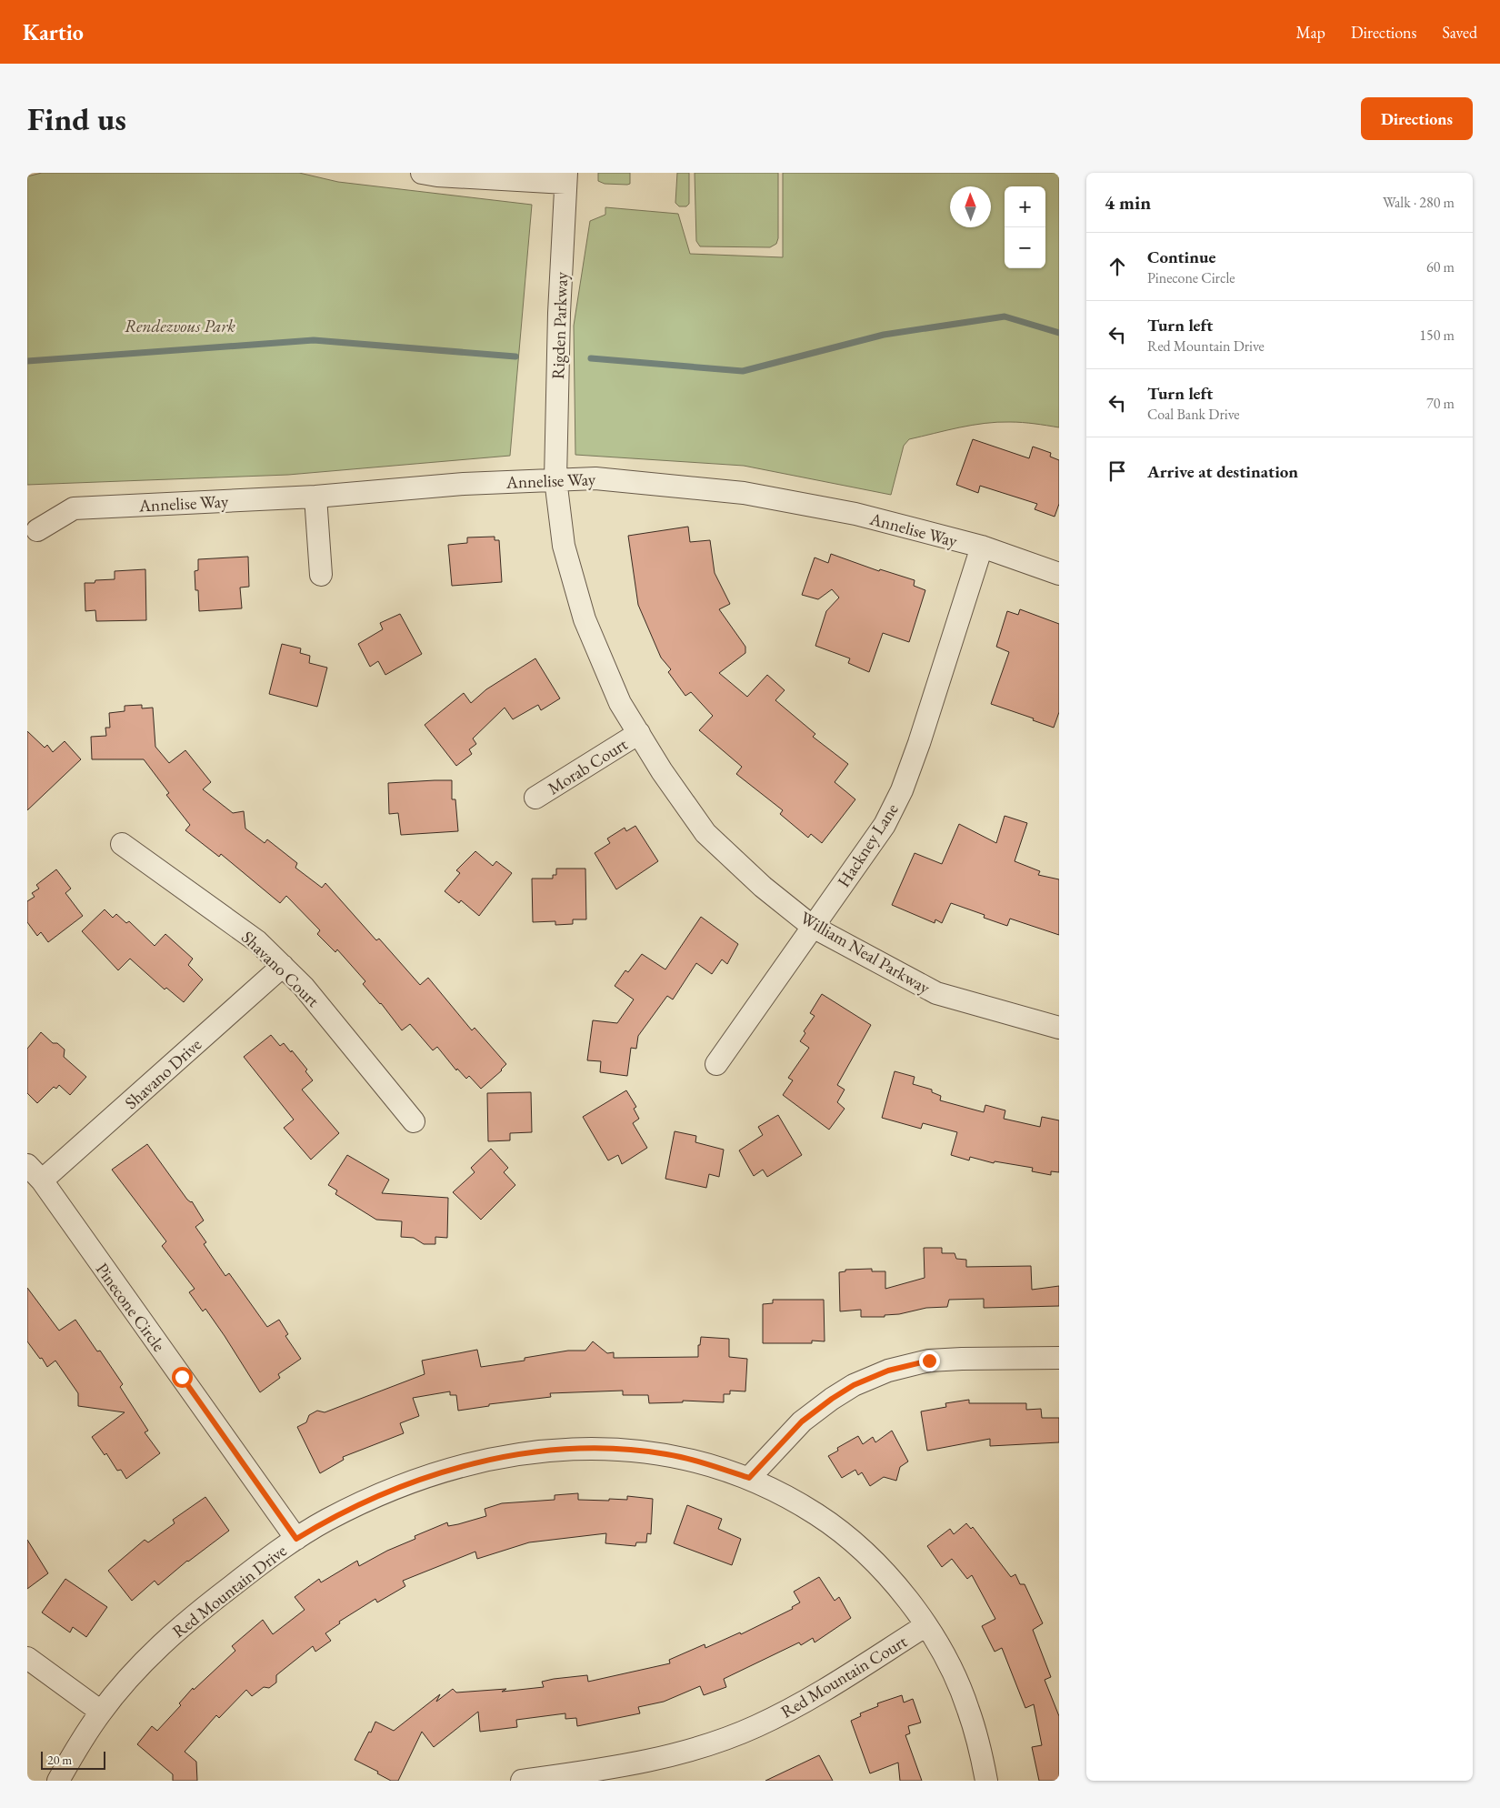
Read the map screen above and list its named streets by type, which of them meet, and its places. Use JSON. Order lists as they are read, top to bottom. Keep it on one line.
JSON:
{"streets":{"street":["Rigden Parkway","Annelise Way","Morab Court","Hackney Lane","William Neal Parkway","Shavano Court","Shavano Drive","Pinecone Circle","Red Mountain Drive","Red Mountain Court"]},"crossings":[["Rigden Parkway","Annelise Way"],["Rigden Parkway","William Neal Parkway"],["Annelise Way","Hackney Lane"],["Annelise Way","William Neal Parkway"],["Morab Court","William Neal Parkway"],["Hackney Lane","William Neal Parkway"],["Shavano Court","Shavano Drive"],["Shavano Drive","Pinecone Circle"],["Pinecone Circle","Red Mountain Drive"],["Red Mountain Drive","Red Mountain Court"]],"parks":["Rendezvous Park"],"scale_bar":"20 m","north":"top","page":{"header":"Kartio","nav":["Map","Directions","Saved"],"buttons":"Directions","title":"Find us","heading":["4 min","Walk · 280 m"],"map_buttons":["+","−"],"list":[["Continue","Pinecone Circle","60 m"],["Turn left","Red Mountain Drive","150 m"],["Turn left","Coal Bank Drive","70 m"],"Arrive at destination"],"scale":"20 m"}}
